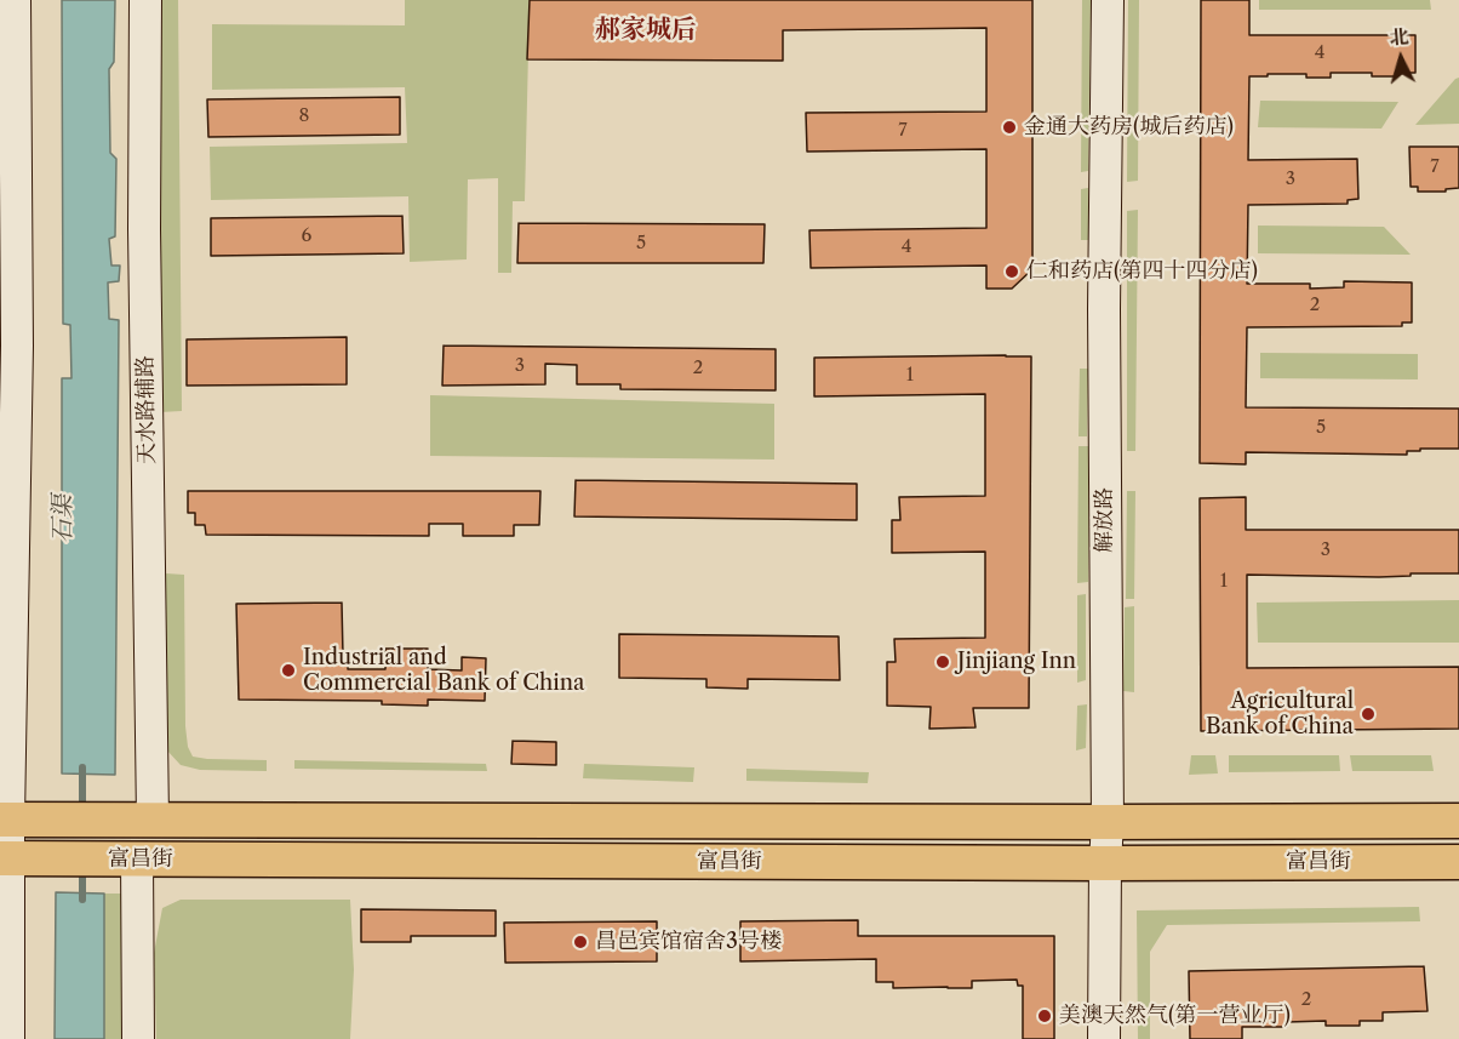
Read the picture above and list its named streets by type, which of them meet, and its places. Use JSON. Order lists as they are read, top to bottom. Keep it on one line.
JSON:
{"streets":{"main road":["富昌街"],"street":["天水路辅路","解放路"]},"crossings":[["天水路辅路","富昌街"],["解放路","富昌街"]],"districts":["郝家城后"],"water":["石渠"],"places":["金通大药房(城后药店)","仁和药店(第四十四分店)","Jinjiang Inn","Industrial and Commercial Bank of China","Agricultural Bank of China","昌邑宾馆宿舍3号楼","美澳天然气(第一营业厅)"],"house_numbers":["4","8","7","7","3","6","5","4","2","3","2","1","5","3","1","2"],"north":"top"}
